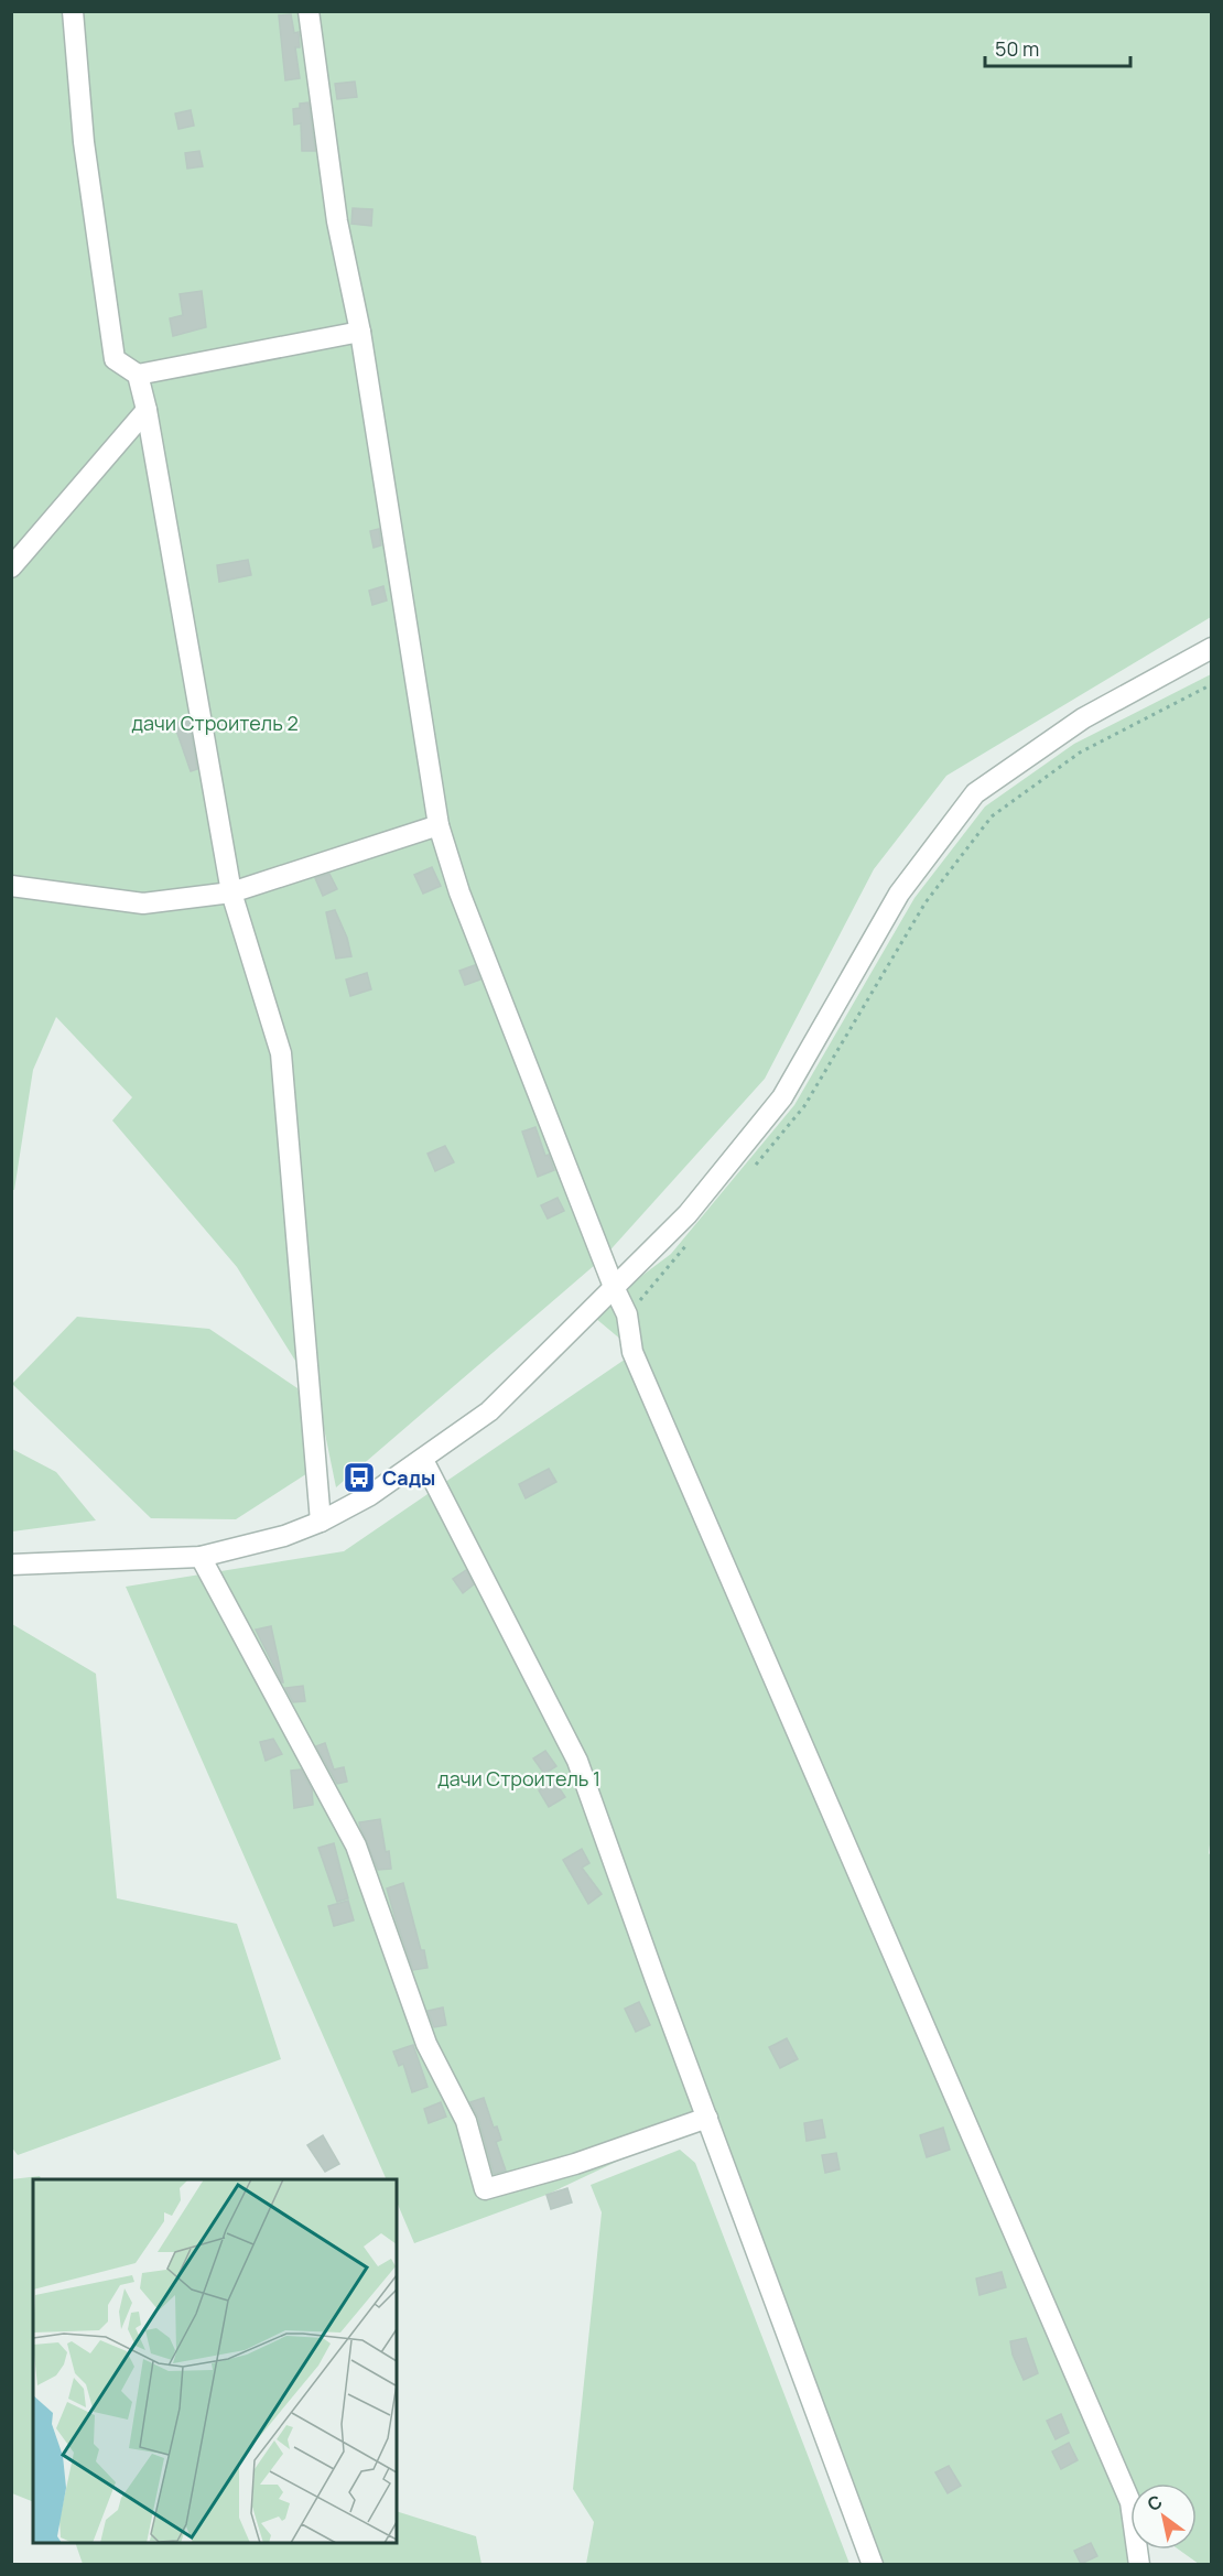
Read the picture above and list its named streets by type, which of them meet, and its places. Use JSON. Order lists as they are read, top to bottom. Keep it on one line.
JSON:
{"parks":["дачи Строитель 2","дачи Строитель 1"],"places":{"bus stop":["Сады"]},"scale_bar":"50 m","north":"top left"}
